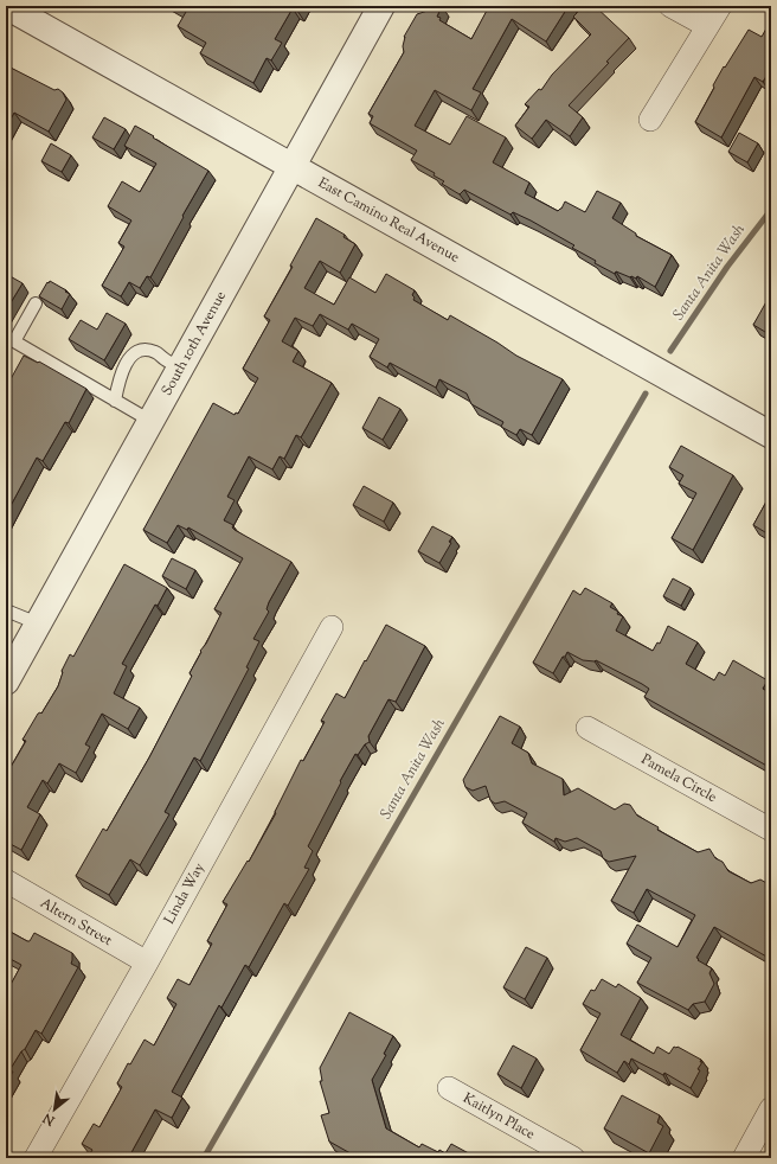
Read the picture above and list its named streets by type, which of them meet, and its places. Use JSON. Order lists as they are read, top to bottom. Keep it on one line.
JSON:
{"streets":{"street":["East Camino Real Avenue","South 10th Avenue","Pamela Circle","Linda Way","Altern Street","Kaitlyn Place"]},"crossings":[["East Camino Real Avenue","South 10th Avenue"],["Linda Way","Altern Street"]],"water":["Santa Anita Wash"],"north":"bottom left"}
